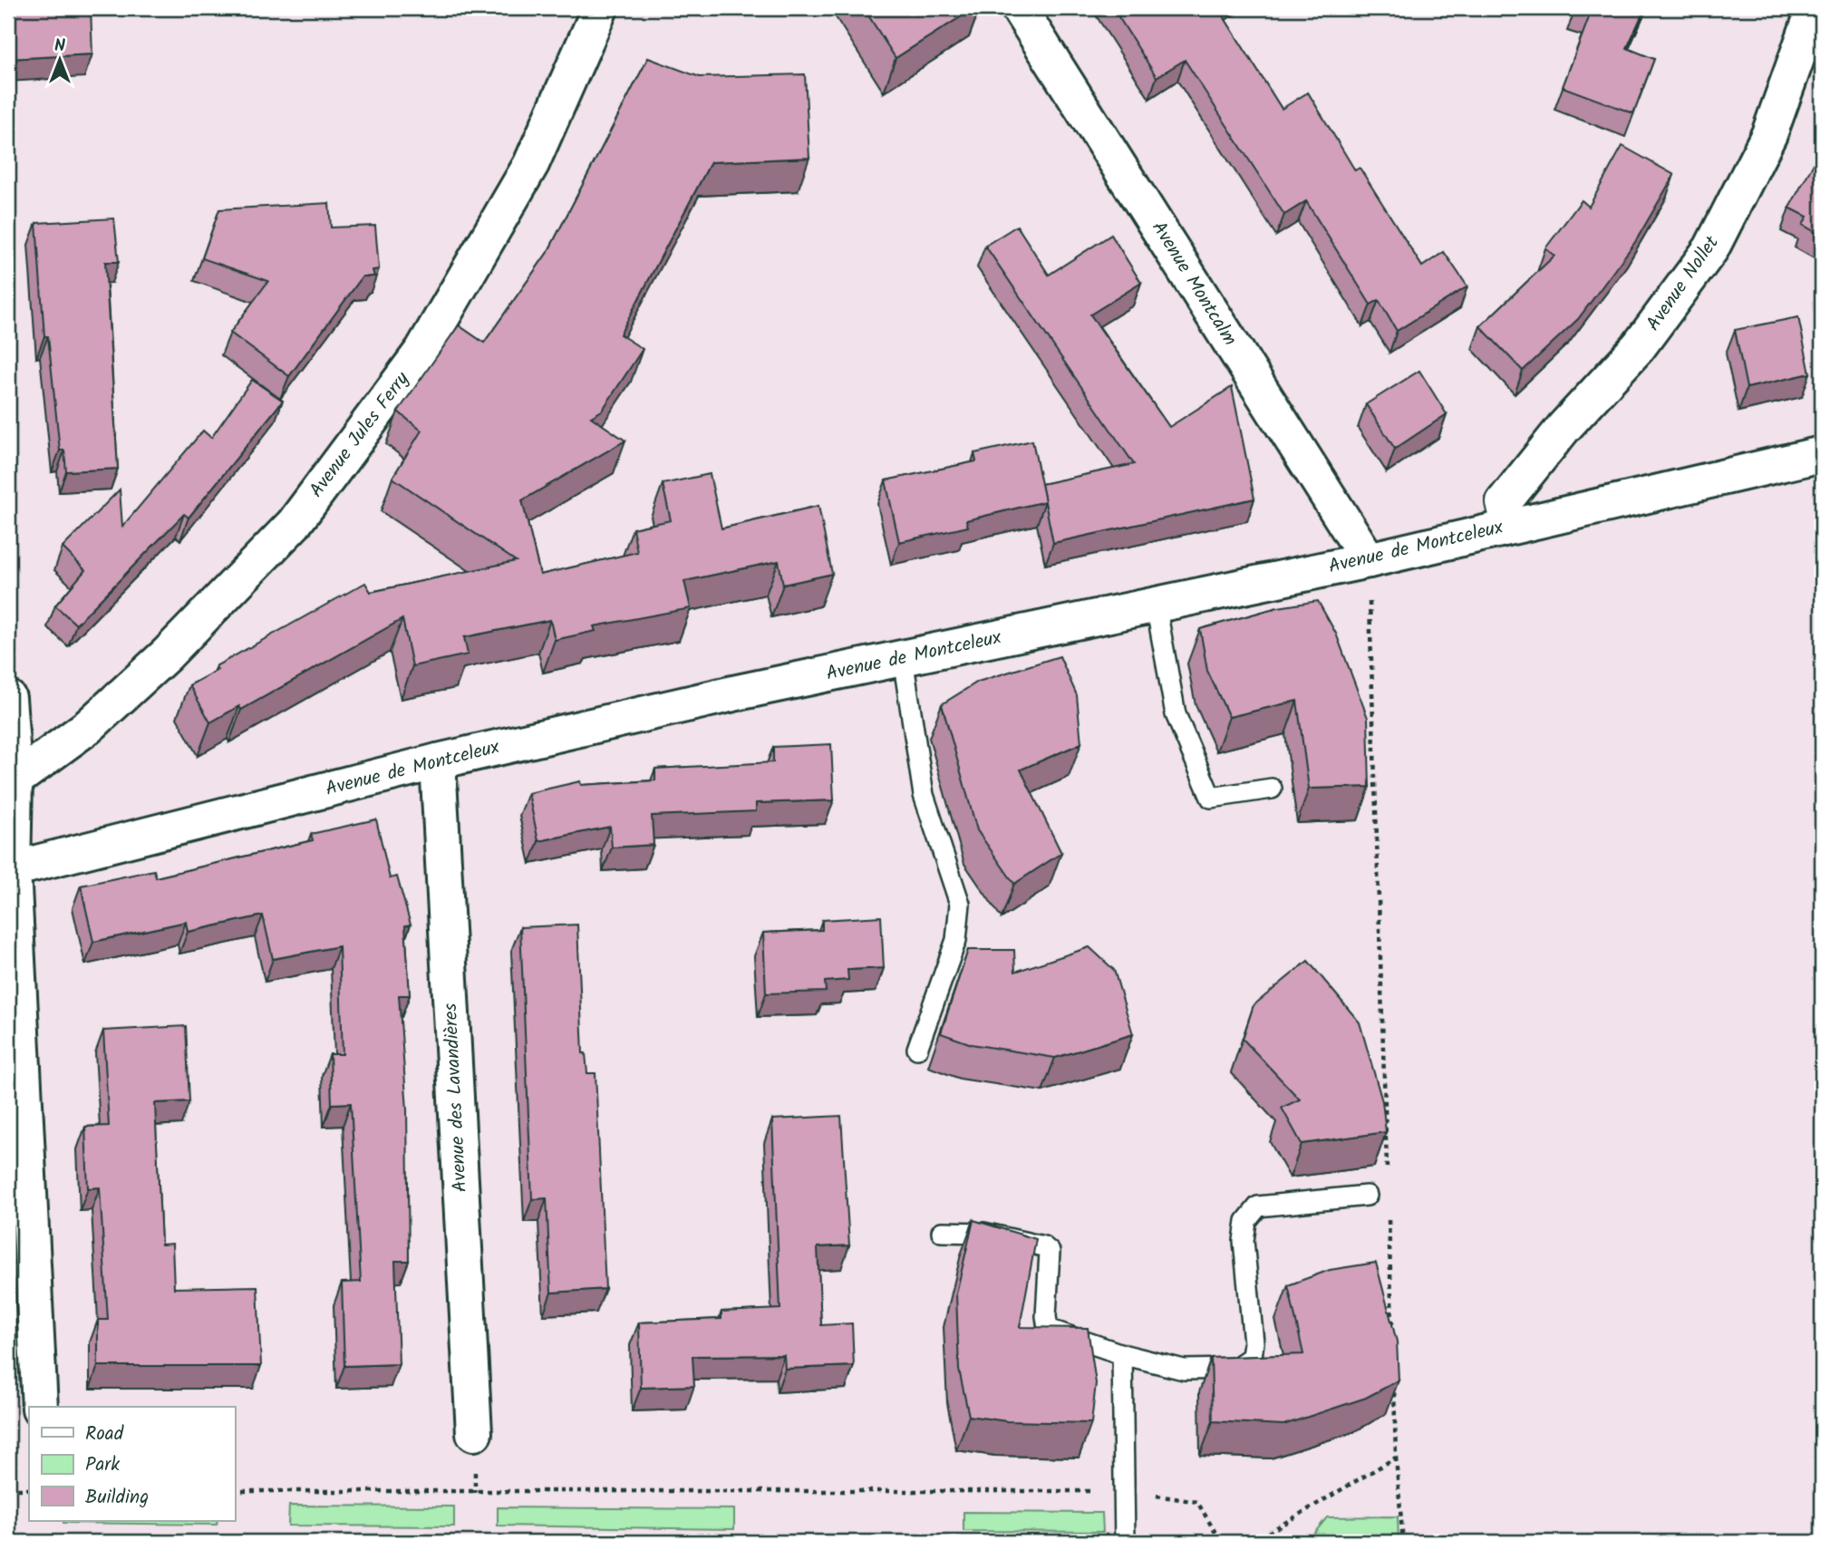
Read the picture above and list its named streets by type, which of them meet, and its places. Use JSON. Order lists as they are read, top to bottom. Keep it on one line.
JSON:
{"streets":{"street":["Avenue Montcalm","Avenue Nollet","Avenue Jules Ferry","Avenue de Montceleux","Avenue des Lavandières"]},"crossings":[["Avenue Montcalm","Avenue de Montceleux"],["Avenue Nollet","Avenue de Montceleux"],["Avenue de Montceleux","Avenue des Lavandières"]],"legend":["Road","Park","Building"],"north":"top"}
